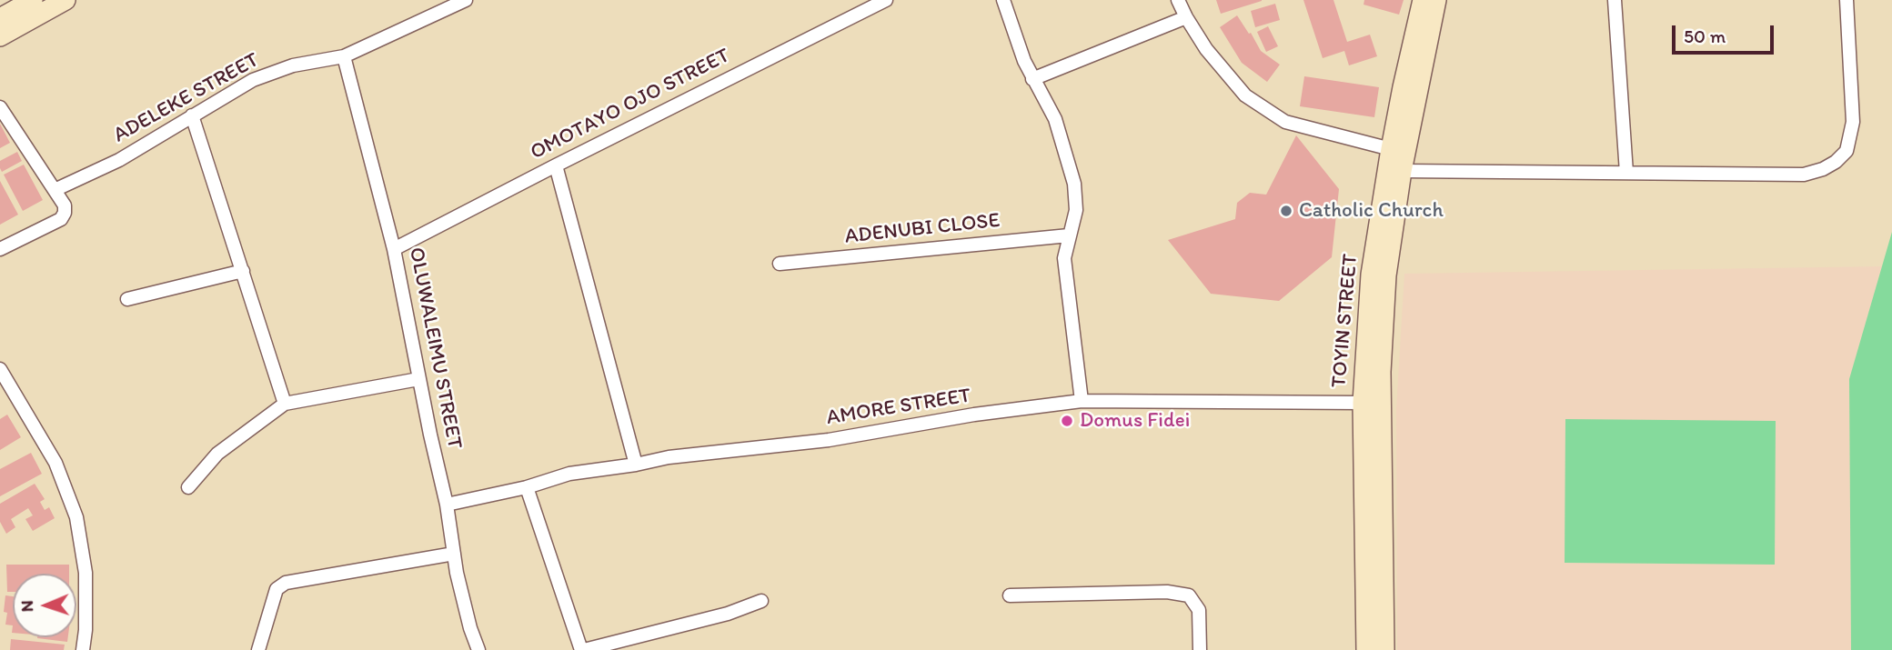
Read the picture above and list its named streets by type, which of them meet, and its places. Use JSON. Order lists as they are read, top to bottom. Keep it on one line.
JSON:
{"streets":{"street":["ADELEKE STREET","OMOTAYO OJO STREET","ADENUBI CLOSE","TOYIN STREET","OLUWALEIMU STREET","AMORE STREET"]},"crossings":[["ADELEKE STREET","OLUWALEIMU STREET"],["OMOTAYO OJO STREET","OLUWALEIMU STREET"],["TOYIN STREET","AMORE STREET"],["OLUWALEIMU STREET","AMORE STREET"]],"places":["Catholic Church","Domus Fidei"],"scale_bar":"50 m","north":"left"}
